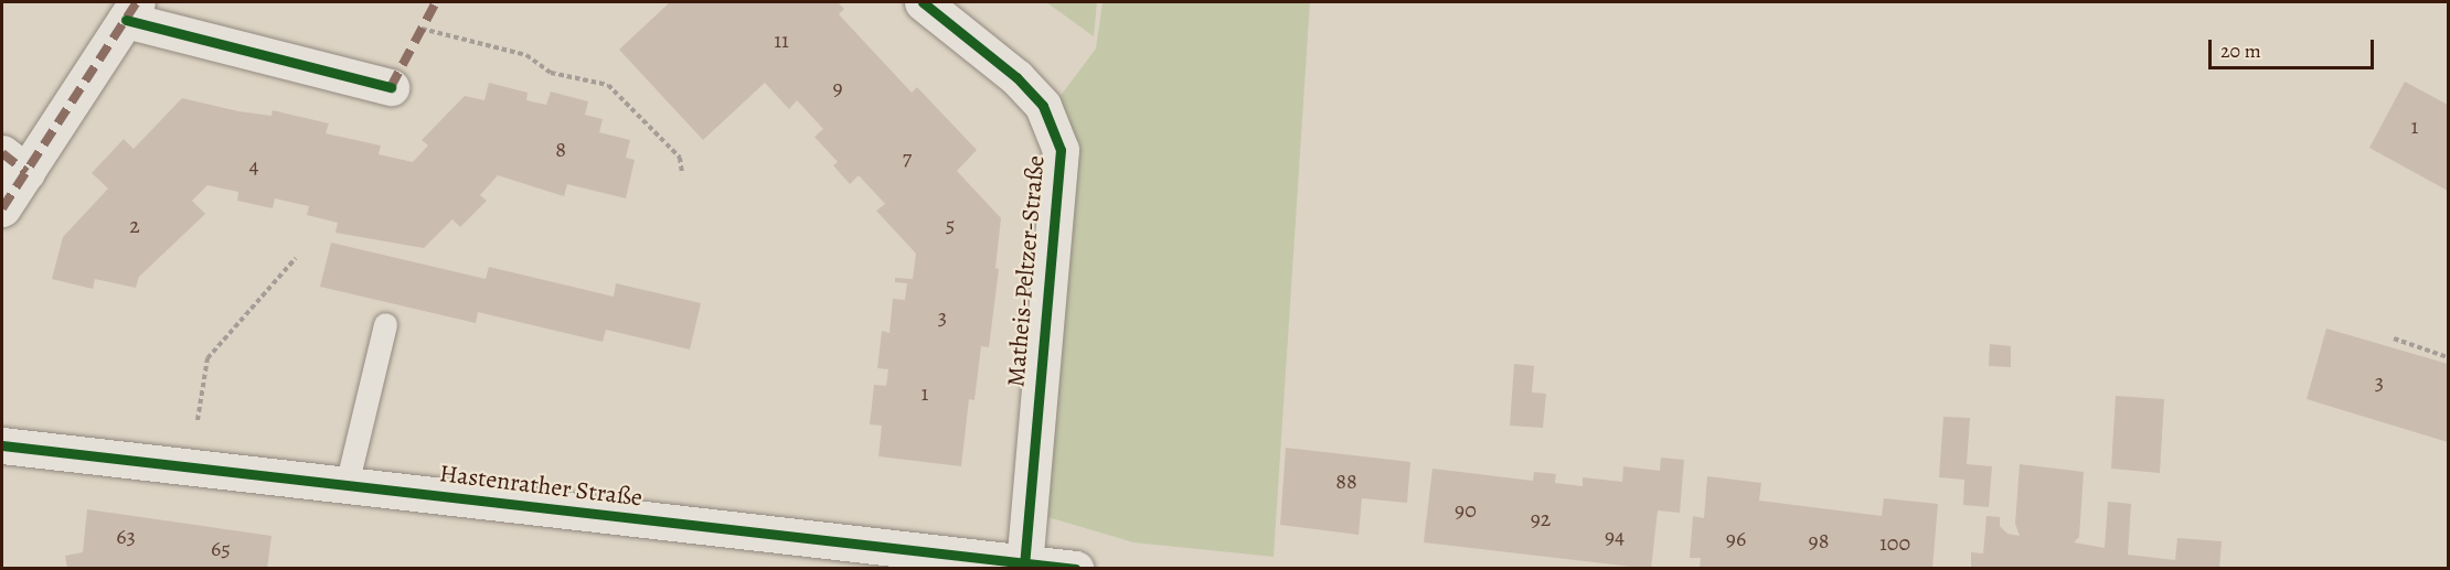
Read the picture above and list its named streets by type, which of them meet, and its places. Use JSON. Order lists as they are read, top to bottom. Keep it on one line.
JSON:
{"streets":{"street":["Matheis-Peltzer-Straße","Hastenrather Straße"]},"crossings":[["Matheis-Peltzer-Straße","Hastenrather Straße"]],"house_numbers":["11","9","1","8","7","4","5","2","3","3","1","88","90","92","63","94","96","98","100","65"],"scale_bar":"20 m"}
